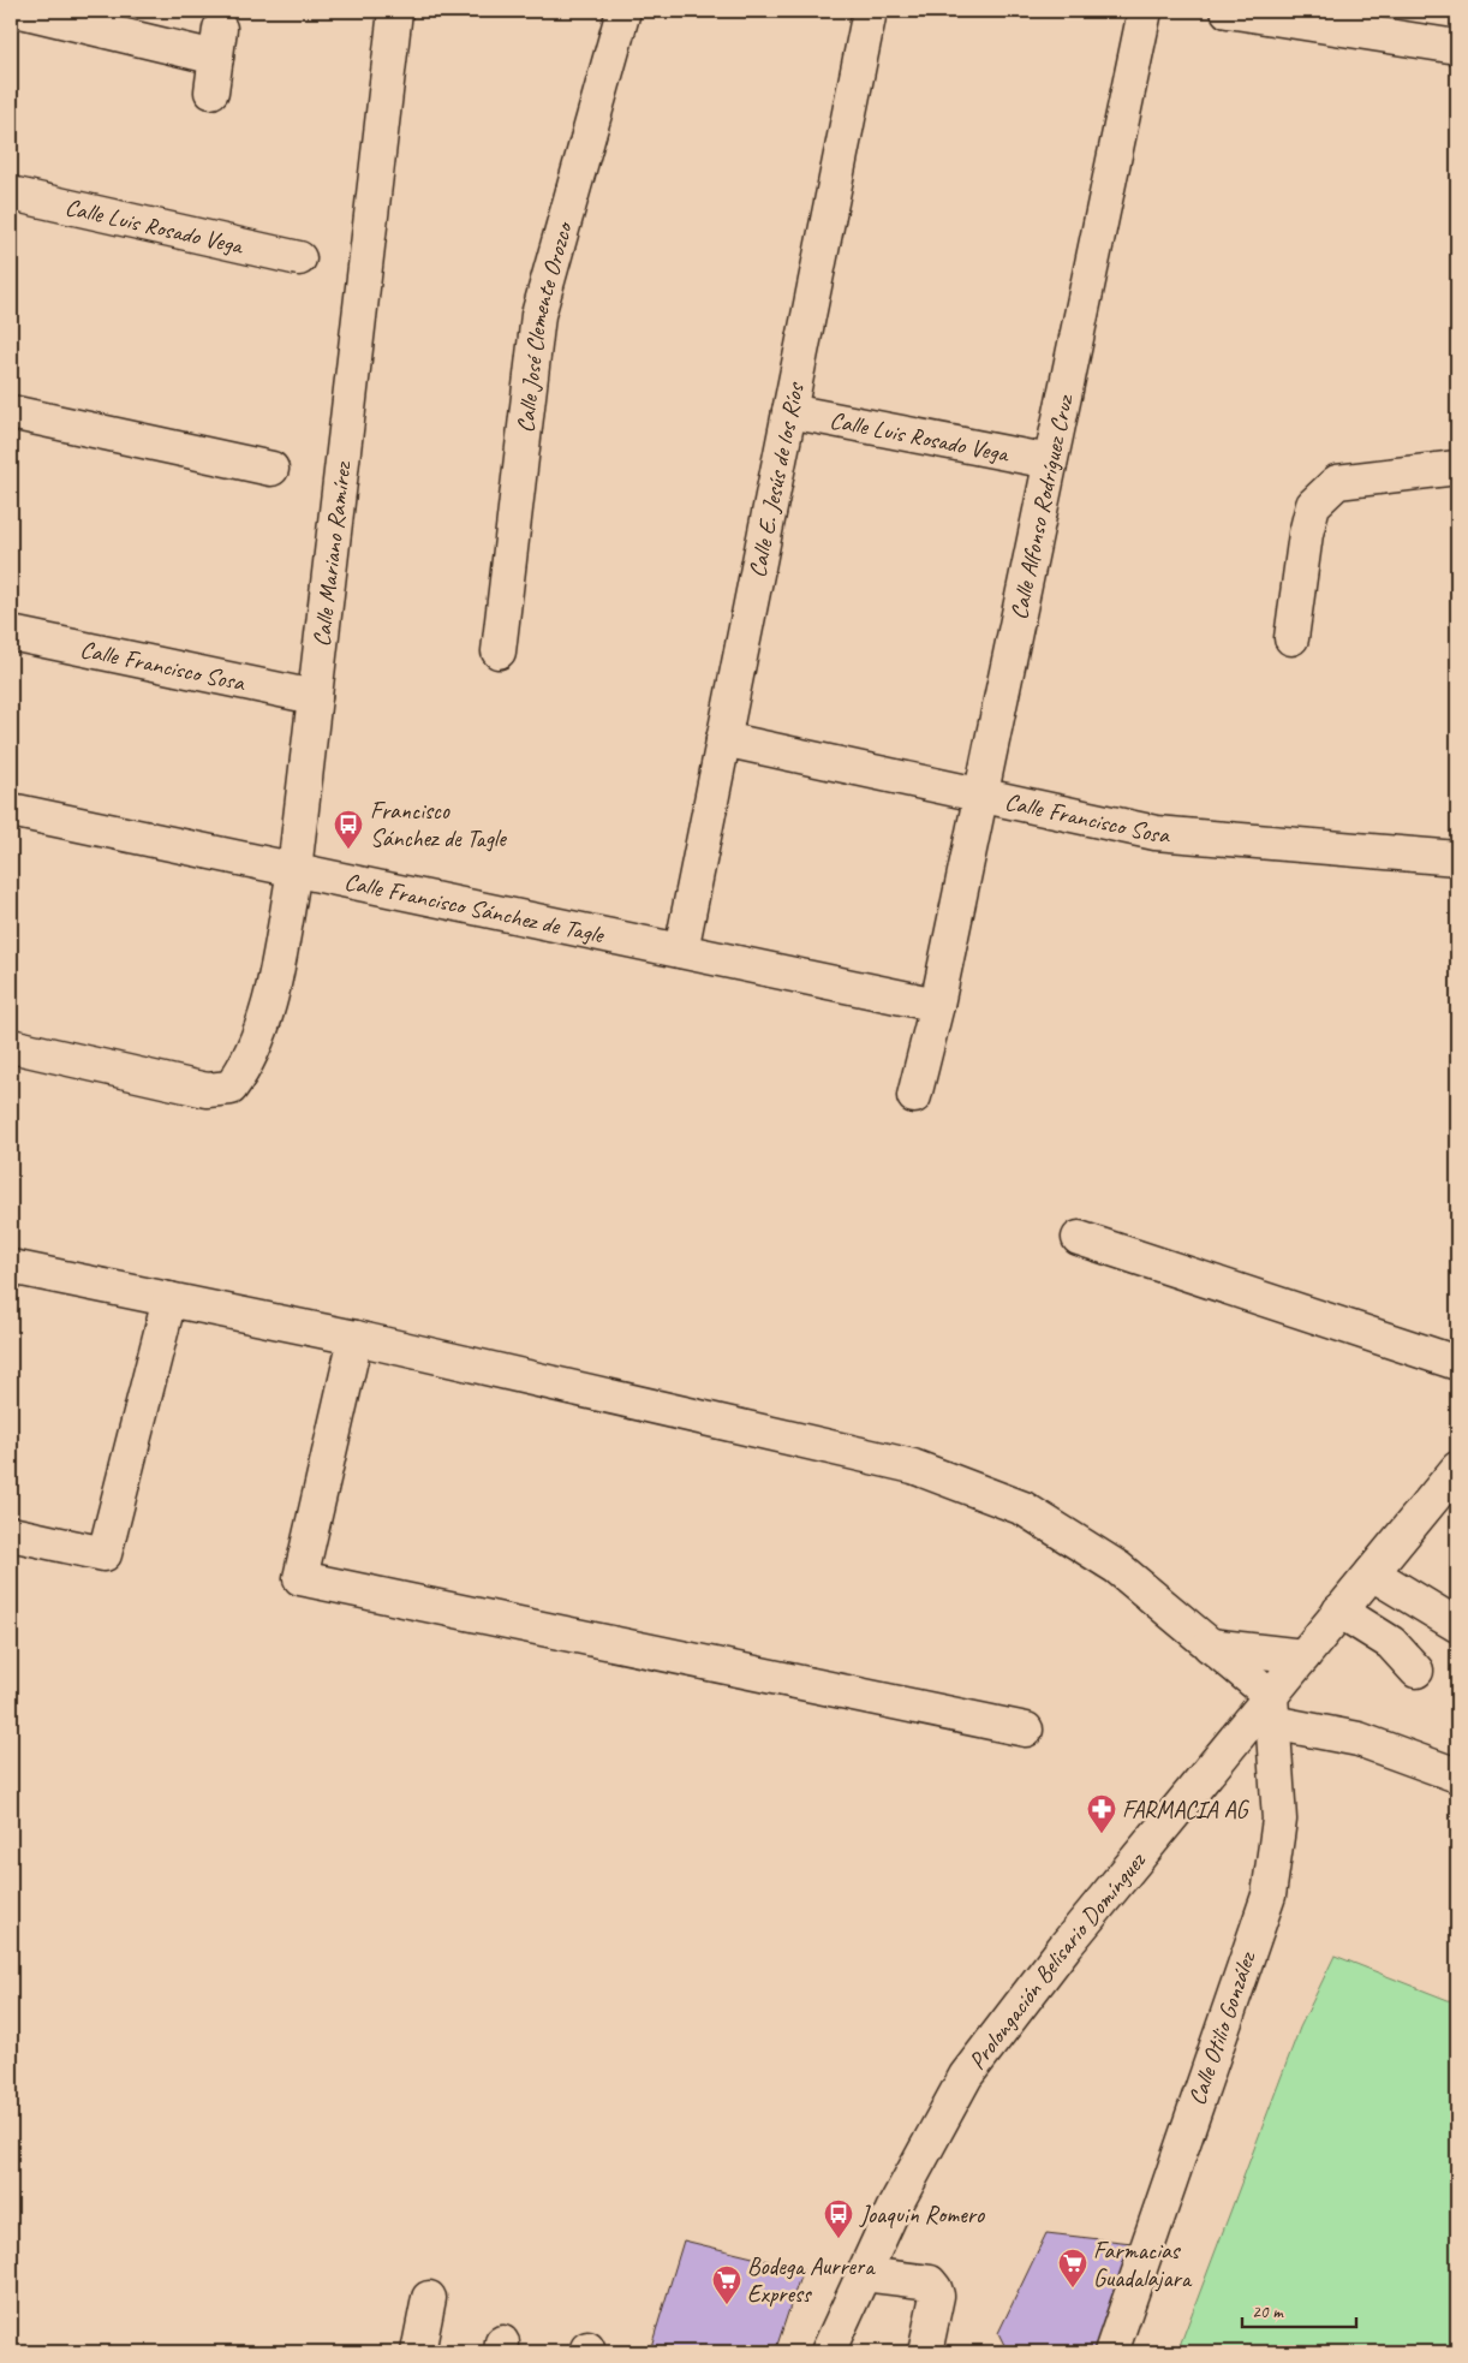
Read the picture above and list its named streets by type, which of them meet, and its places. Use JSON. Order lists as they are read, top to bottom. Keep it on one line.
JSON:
{"streets":{"street":["Calle Luis Rosado Vega","Calle José Clemente Orozco","Calle E. Jesús de los Ríos","Calle Alfonso Rodríguez Cruz","Calle Mariano Ramírez","Calle Francisco Sosa","Calle Francisco Sánchez de Tagle","Prolongación Belisario Domínguez","Calle Otilio González"]},"crossings":[["Calle Luis Rosado Vega","Calle E. Jesús de los Ríos"],["Calle Luis Rosado Vega","Calle Alfonso Rodríguez Cruz"],["Calle E. Jesús de los Ríos","Calle Francisco Sosa"],["Calle E. Jesús de los Ríos","Calle Francisco Sánchez de Tagle"],["Calle Alfonso Rodríguez Cruz","Calle Francisco Sosa"],["Calle Alfonso Rodríguez Cruz","Calle Francisco Sánchez de Tagle"],["Calle Mariano Ramírez","Calle Francisco Sosa"],["Calle Mariano Ramírez","Calle Francisco Sánchez de Tagle"],["Prolongación Belisario Domínguez","Calle Otilio González"]],"places":{"bus stop":["Francisco Sánchez de Tagle","Joaquin Romero"],"pharmacy":["FARMACIA AG"],"supermarket":["Farmacias Guadalajara","Bodega Aurrera Express"]},"scale_bar":"20 m"}
